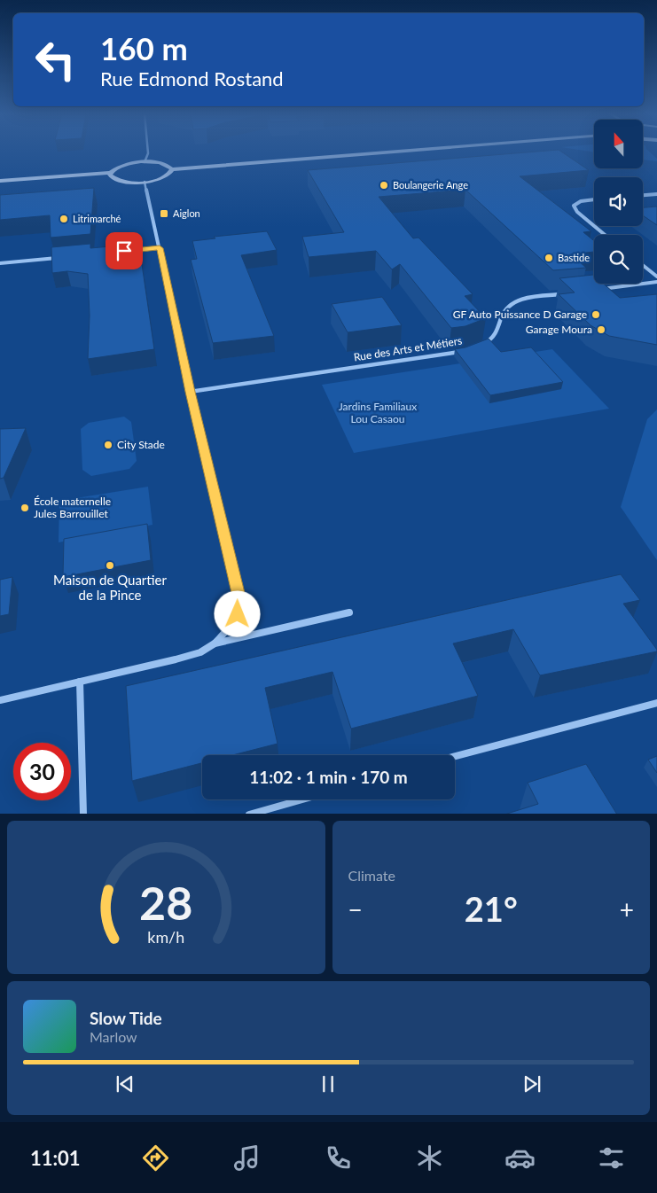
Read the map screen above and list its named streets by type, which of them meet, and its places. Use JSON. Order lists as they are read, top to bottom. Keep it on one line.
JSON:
{"streets":{"street":["Rue des Arts et Métiers"]},"parks":["Jardins Familiaux Lou Casaou"],"places":{"other":["Boulangerie Ange","Litrimarché","Bastide","GF Auto Puissance D Garage","Garage Moura","City Stade","École maternelle Jules Barrouillet","Maison de Quartier de la Pince"],"transit":["Aiglon"]},"north":"top","page":{"turn":["160 m","Rue Edmond Rostand"],"limit":"30","trip":"11:02 · 1 min · 170 m","tile":"Climate","heat":["−","21°","+"],"song":["Slow Tide","Marlow"],"tabs":"11:01","gauge":["28","km/h"]}}
